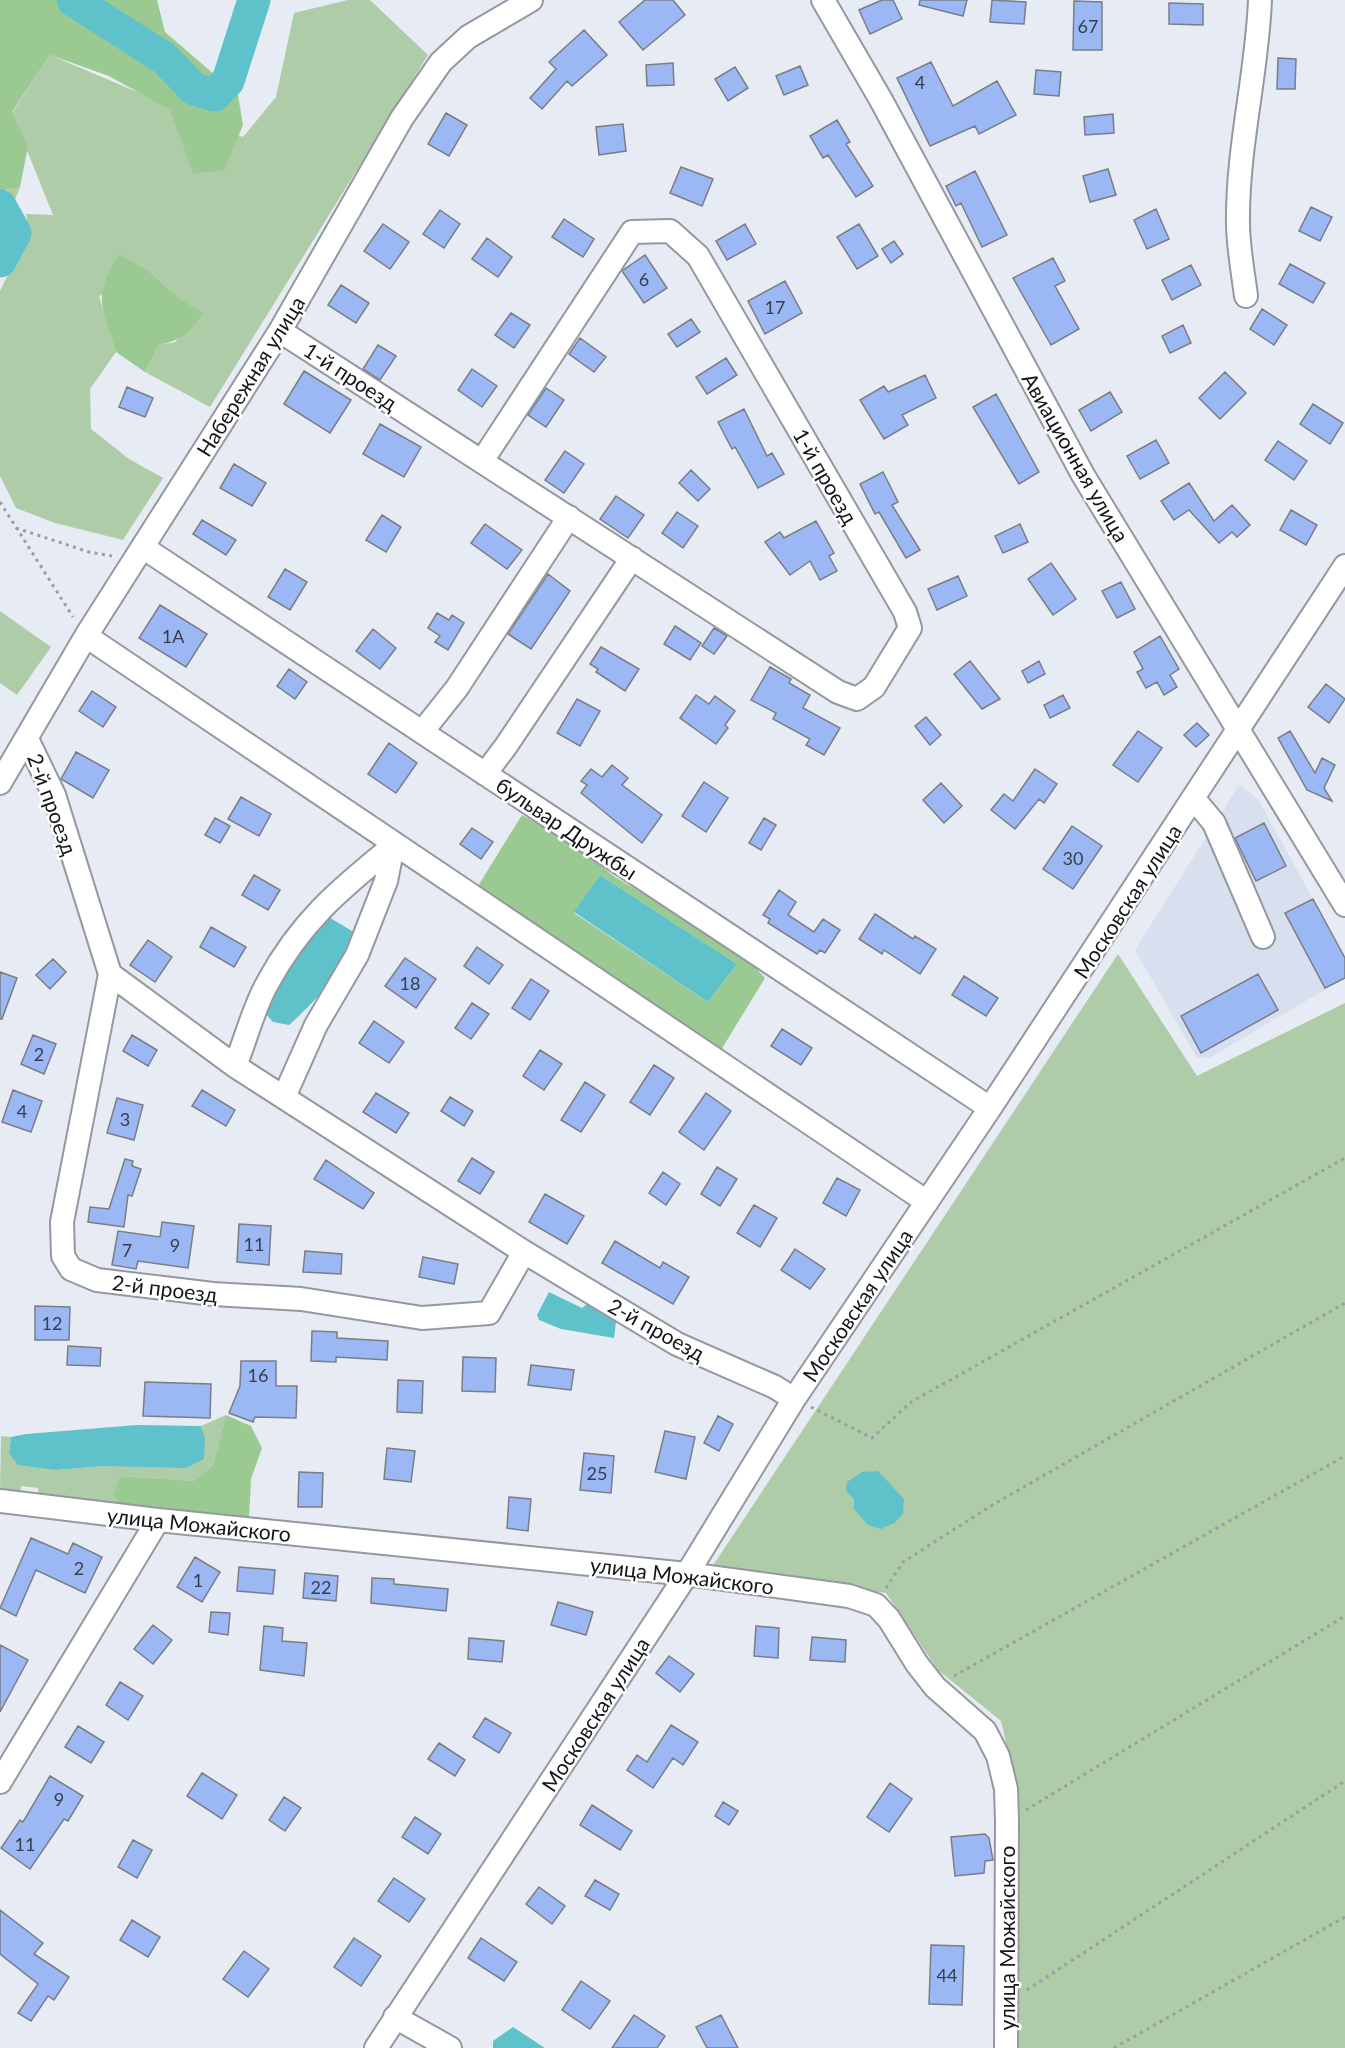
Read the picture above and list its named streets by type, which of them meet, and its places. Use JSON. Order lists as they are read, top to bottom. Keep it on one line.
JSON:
{"streets":{"street":["Набережная улица","1-й проезд","Авиационная улица","2-й проезд","бульвар Дружбы","Московская улица","улица Можайского"]},"crossings":[["Набережная улица","1-й проезд"],["Набережная улица","2-й проезд"],["Набережная улица","бульвар Дружбы"],["Авиационная улица","Московская улица"],["2-й проезд","Московская улица"],["бульвар Дружбы","Московская улица"],["Московская улица","улица Можайского"]],"house_numbers":["67","4","6","17","1А","30","18","2","4","3","11","9","7","12","16","25","2","1","22","9","11","44"]}
